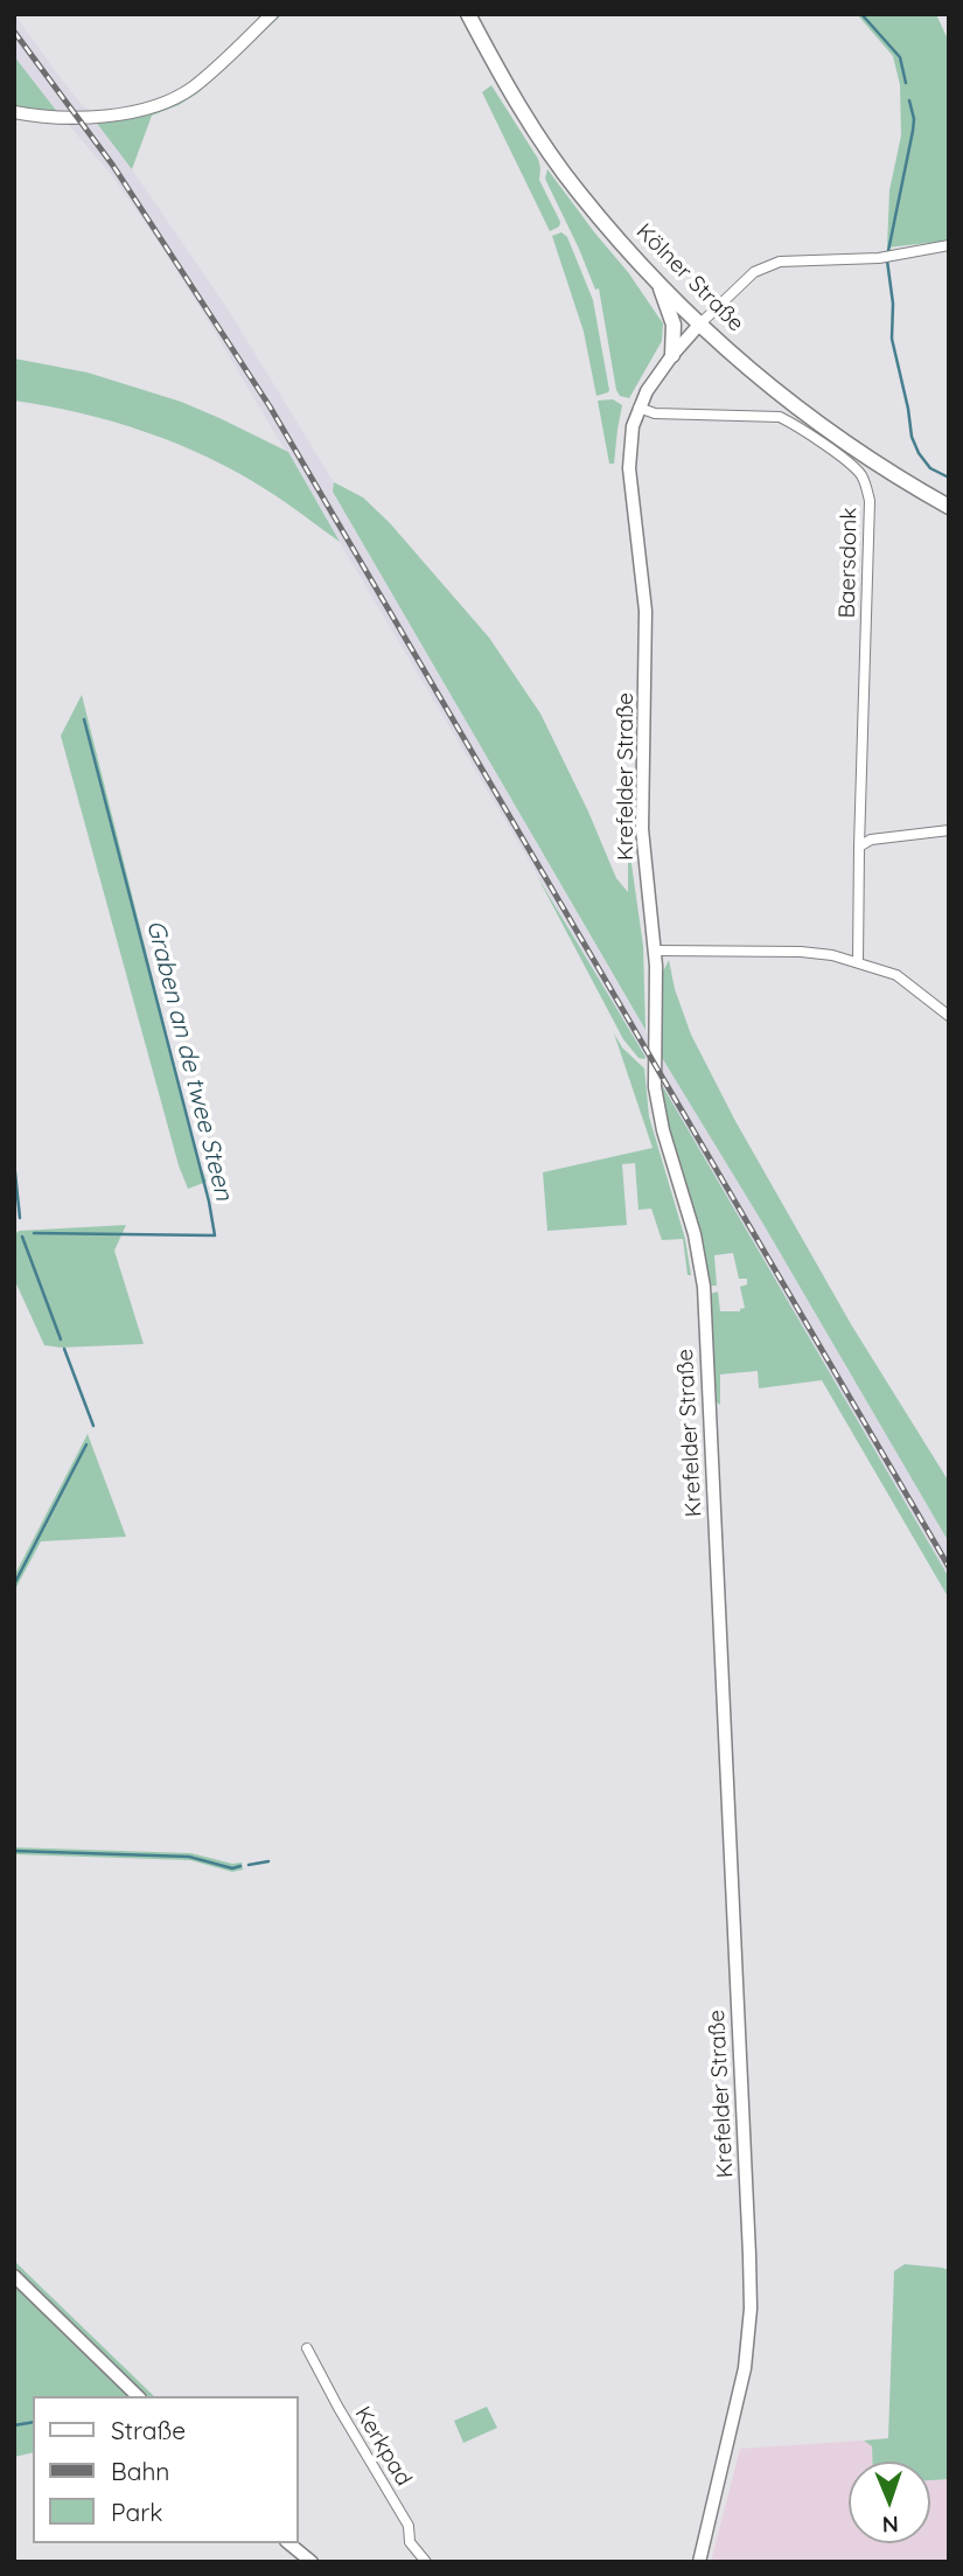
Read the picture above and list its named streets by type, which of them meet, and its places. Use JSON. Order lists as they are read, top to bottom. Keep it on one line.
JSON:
{"streets":{"main road":["Kölner Straße","Krefelder Straße"],"street":["Baersdonk","Kerkpad"]},"crossings":[["Kölner Straße","Krefelder Straße"],["Baersdonk","Krefelder Straße"]],"water":["Graben an de twee Steen"],"legend":["Straße","Bahn","Park"],"north":"bottom"}
